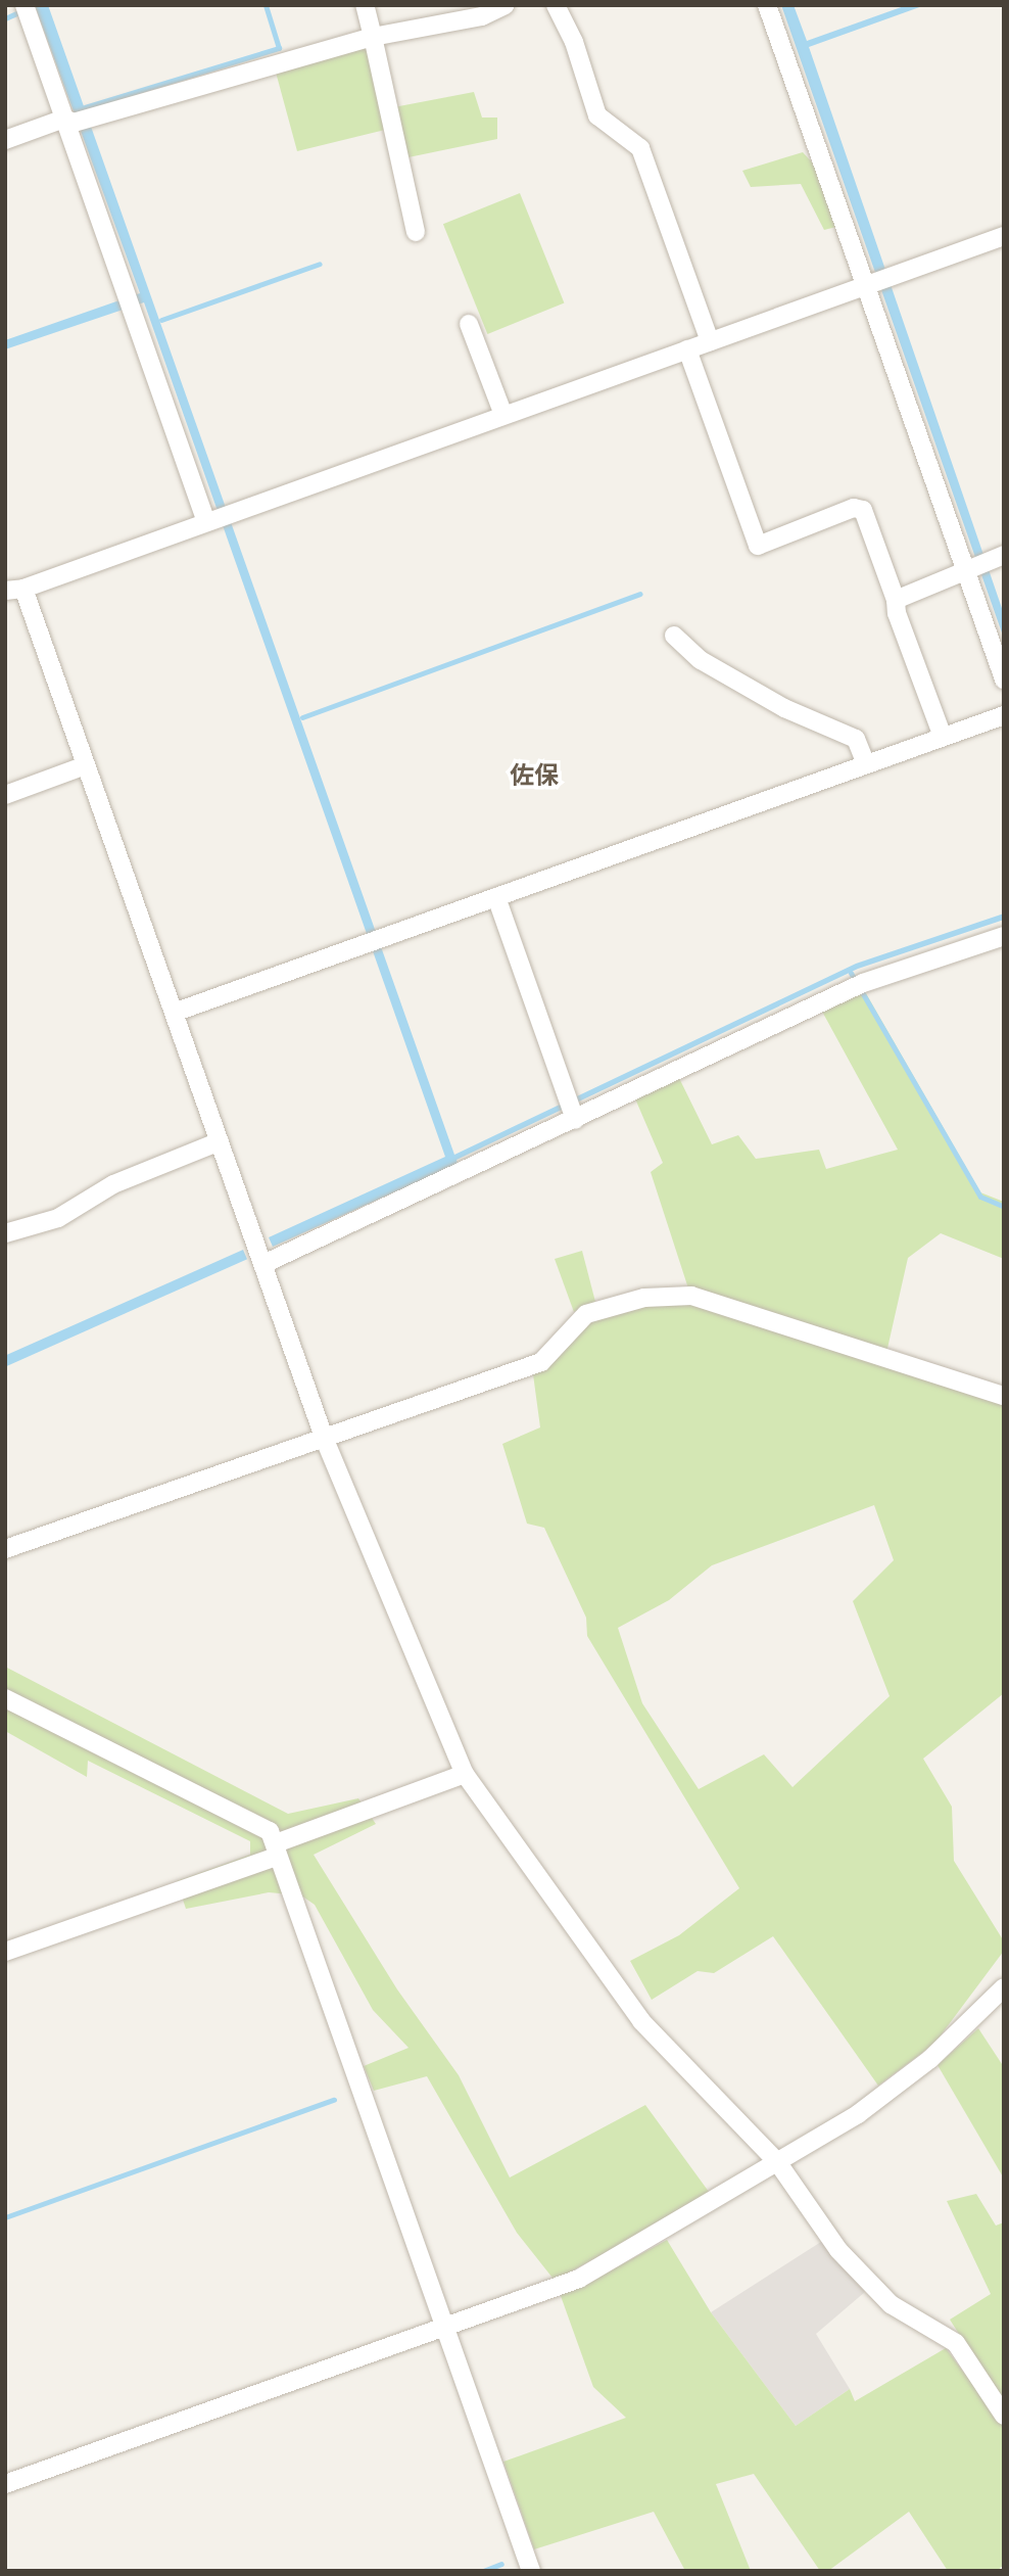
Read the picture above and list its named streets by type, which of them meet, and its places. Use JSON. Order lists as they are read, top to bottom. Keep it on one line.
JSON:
{"districts":["佐保"]}
